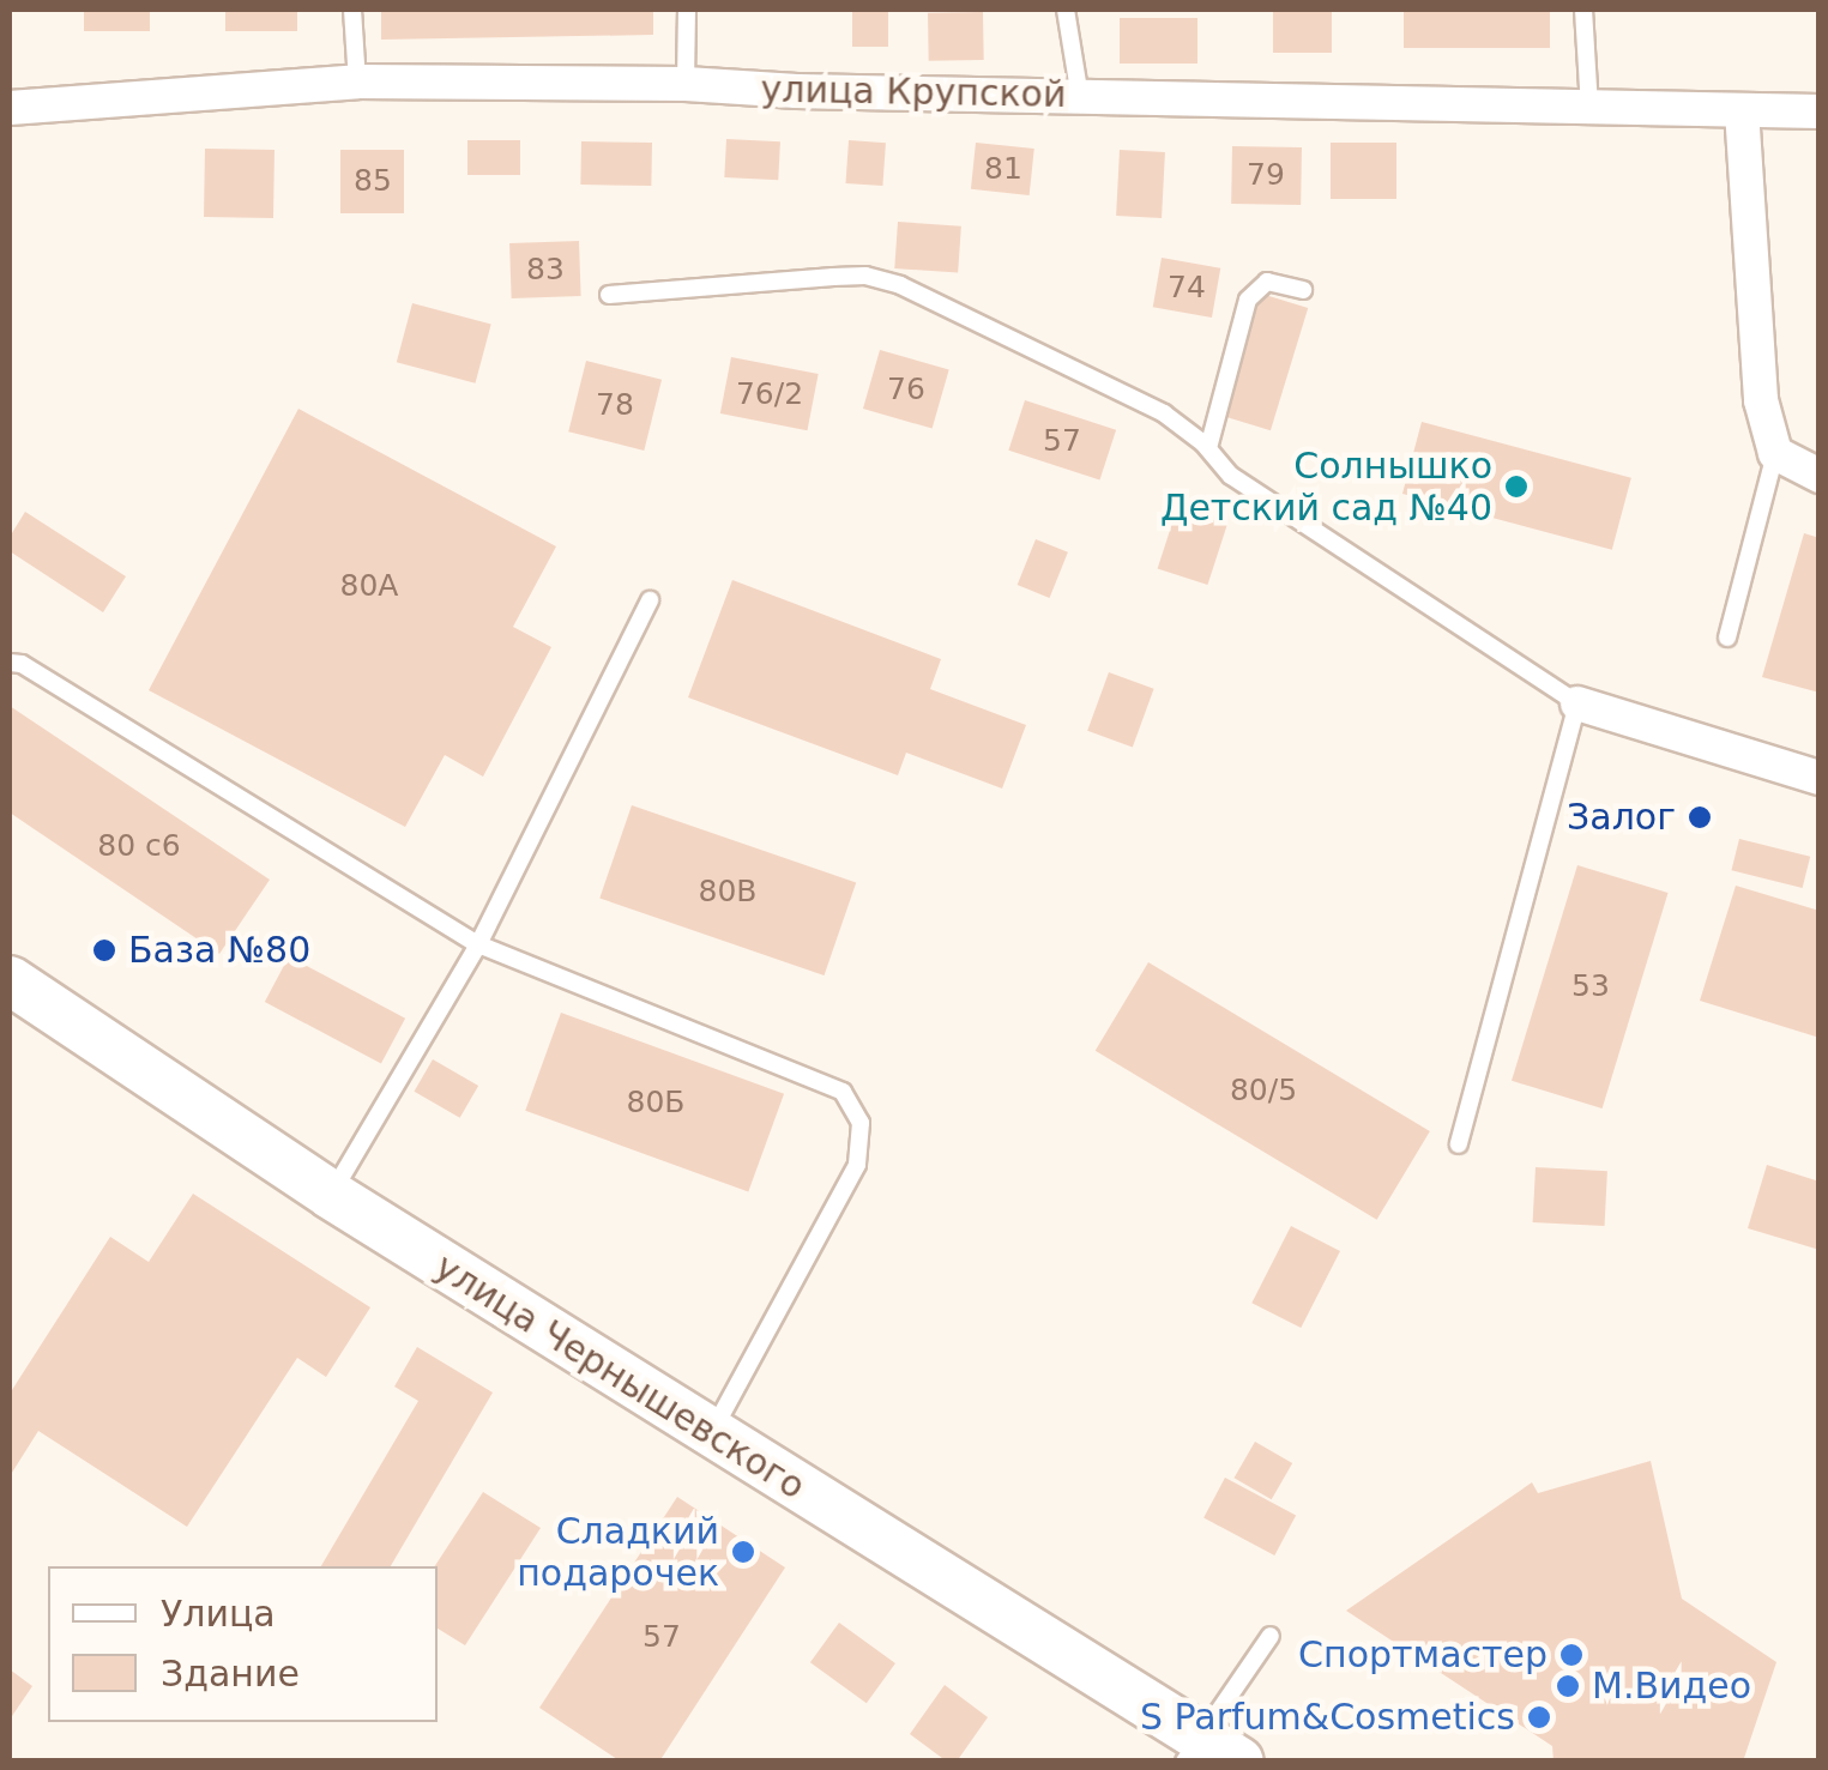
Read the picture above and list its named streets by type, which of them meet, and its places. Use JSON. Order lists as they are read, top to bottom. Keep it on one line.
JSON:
{"streets":{"main road":["улица Чернышевского"],"street":["улица Крупской"]},"places":["Солнышко Детский сад №40","Залог","База №80","Сладкий подарочек","Спортмастер","М.Видео","S Parfum&Cosmetics"],"house_numbers":["81","79","85","83","74","76","76/2","78","57","80А","80 с6","80В","53","80/5","80Б","57"],"legend":["Улица","Здание"]}
